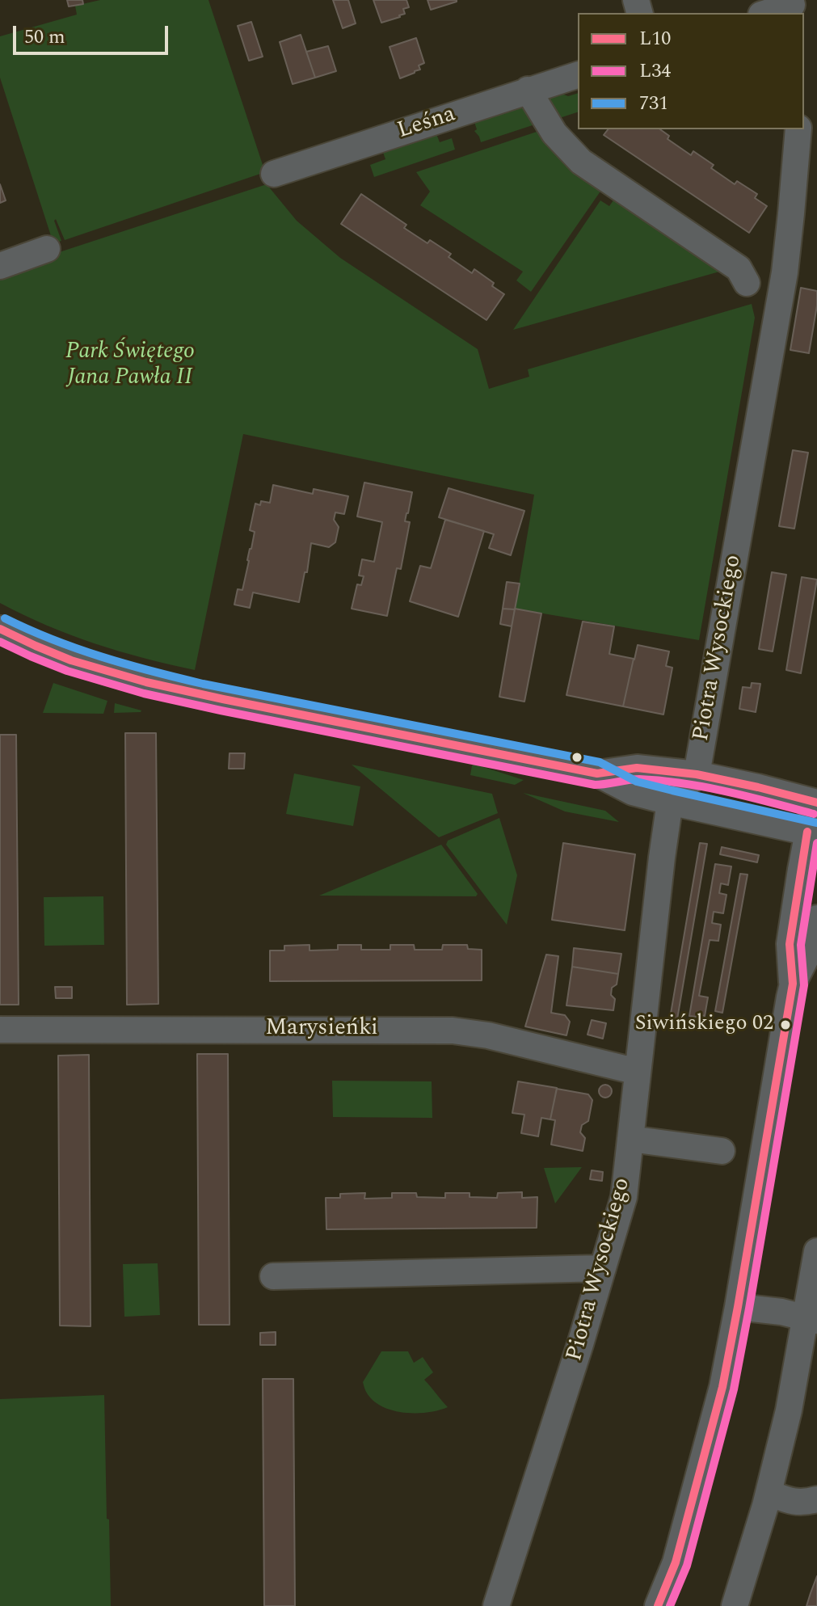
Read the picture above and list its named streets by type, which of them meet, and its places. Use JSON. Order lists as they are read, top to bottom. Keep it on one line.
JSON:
{"streets":{"street":["Leśna","Piotra Wysockiego","Marysieńki"]},"crossings":[["Piotra Wysockiego","Marysieńki"]],"parks":["Park Świętego Jana Pawła II"],"places":["Siwińskiego 02"],"lines":["transit line 731","transit line L10","transit line L34"],"legend":["L10","L34","731"],"scale_bar":"50 m"}
